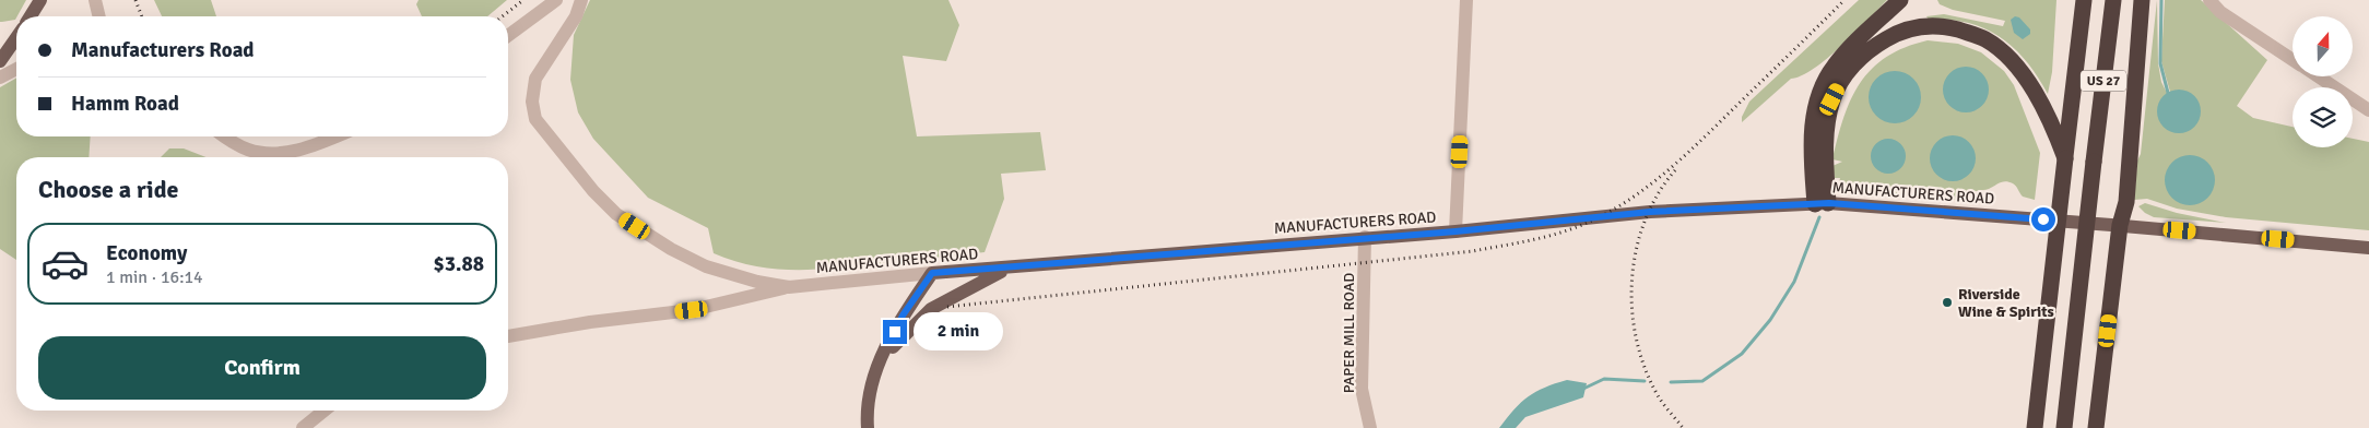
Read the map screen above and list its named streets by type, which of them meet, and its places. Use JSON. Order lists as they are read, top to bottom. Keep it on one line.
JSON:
{"streets":{"highway":["US 27"],"main road":["MANUFACTURERS ROAD"],"street":["PAPER MILL ROAD"]},"crossings":[["MANUFACTURERS ROAD","PAPER MILL ROAD"]],"places":["Riverside Wine & Spirits"],"north":"top","page":{"banner":["Manufacturers Road","Hamm Road"],"heading":"Choose a ride","list":[{"name":"Economy","note":"1 min · 16:14","value":"$3.88"}],"bubble":"2 min","buttons":"Confirm"}}
